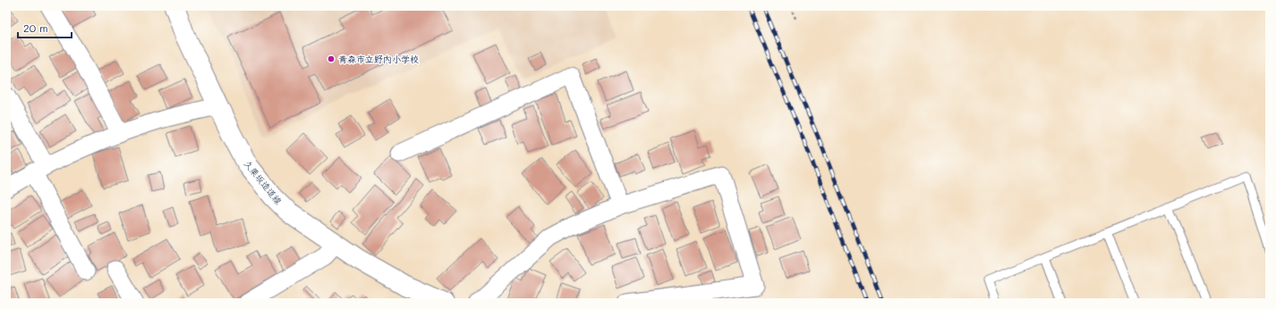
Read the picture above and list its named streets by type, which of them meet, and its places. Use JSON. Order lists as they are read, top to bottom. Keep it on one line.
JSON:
{"streets":{"main road":["久栗坂造道線"]},"places":["青森市立野内小学校"],"scale_bar":"20 m"}
